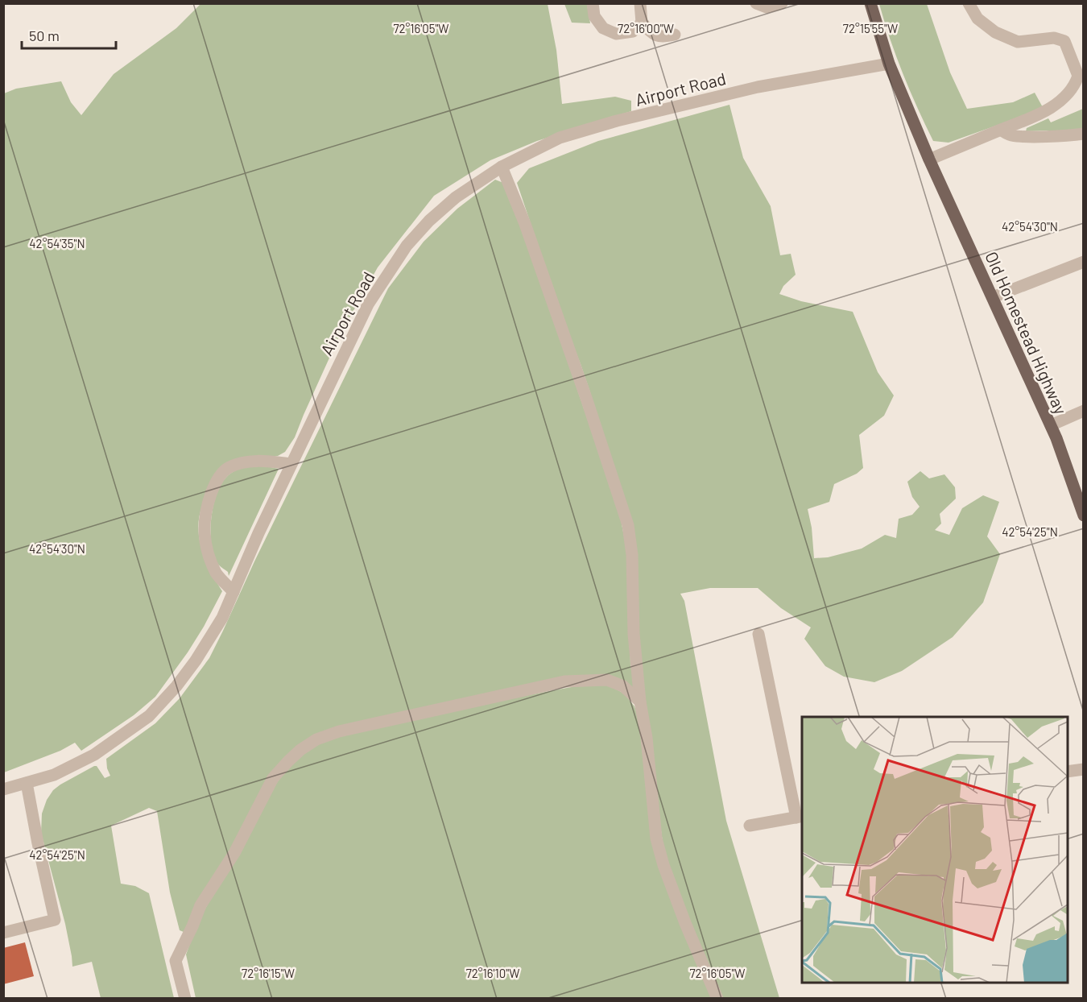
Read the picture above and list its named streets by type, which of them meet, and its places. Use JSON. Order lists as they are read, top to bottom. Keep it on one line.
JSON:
{"streets":{"main road":["Old Homestead Highway"],"street":["Airport Road"]},"crossings":[["Airport Road","Old Homestead Highway"]],"scale_bar":"50 m","coordinates":["72°16'05\"W","72°16'00\"W","72°15'55\"W","42°54'30\"N","42°54'35\"N","42°54'25\"N","72°16'15\"W","72°16'10\"W"]}
